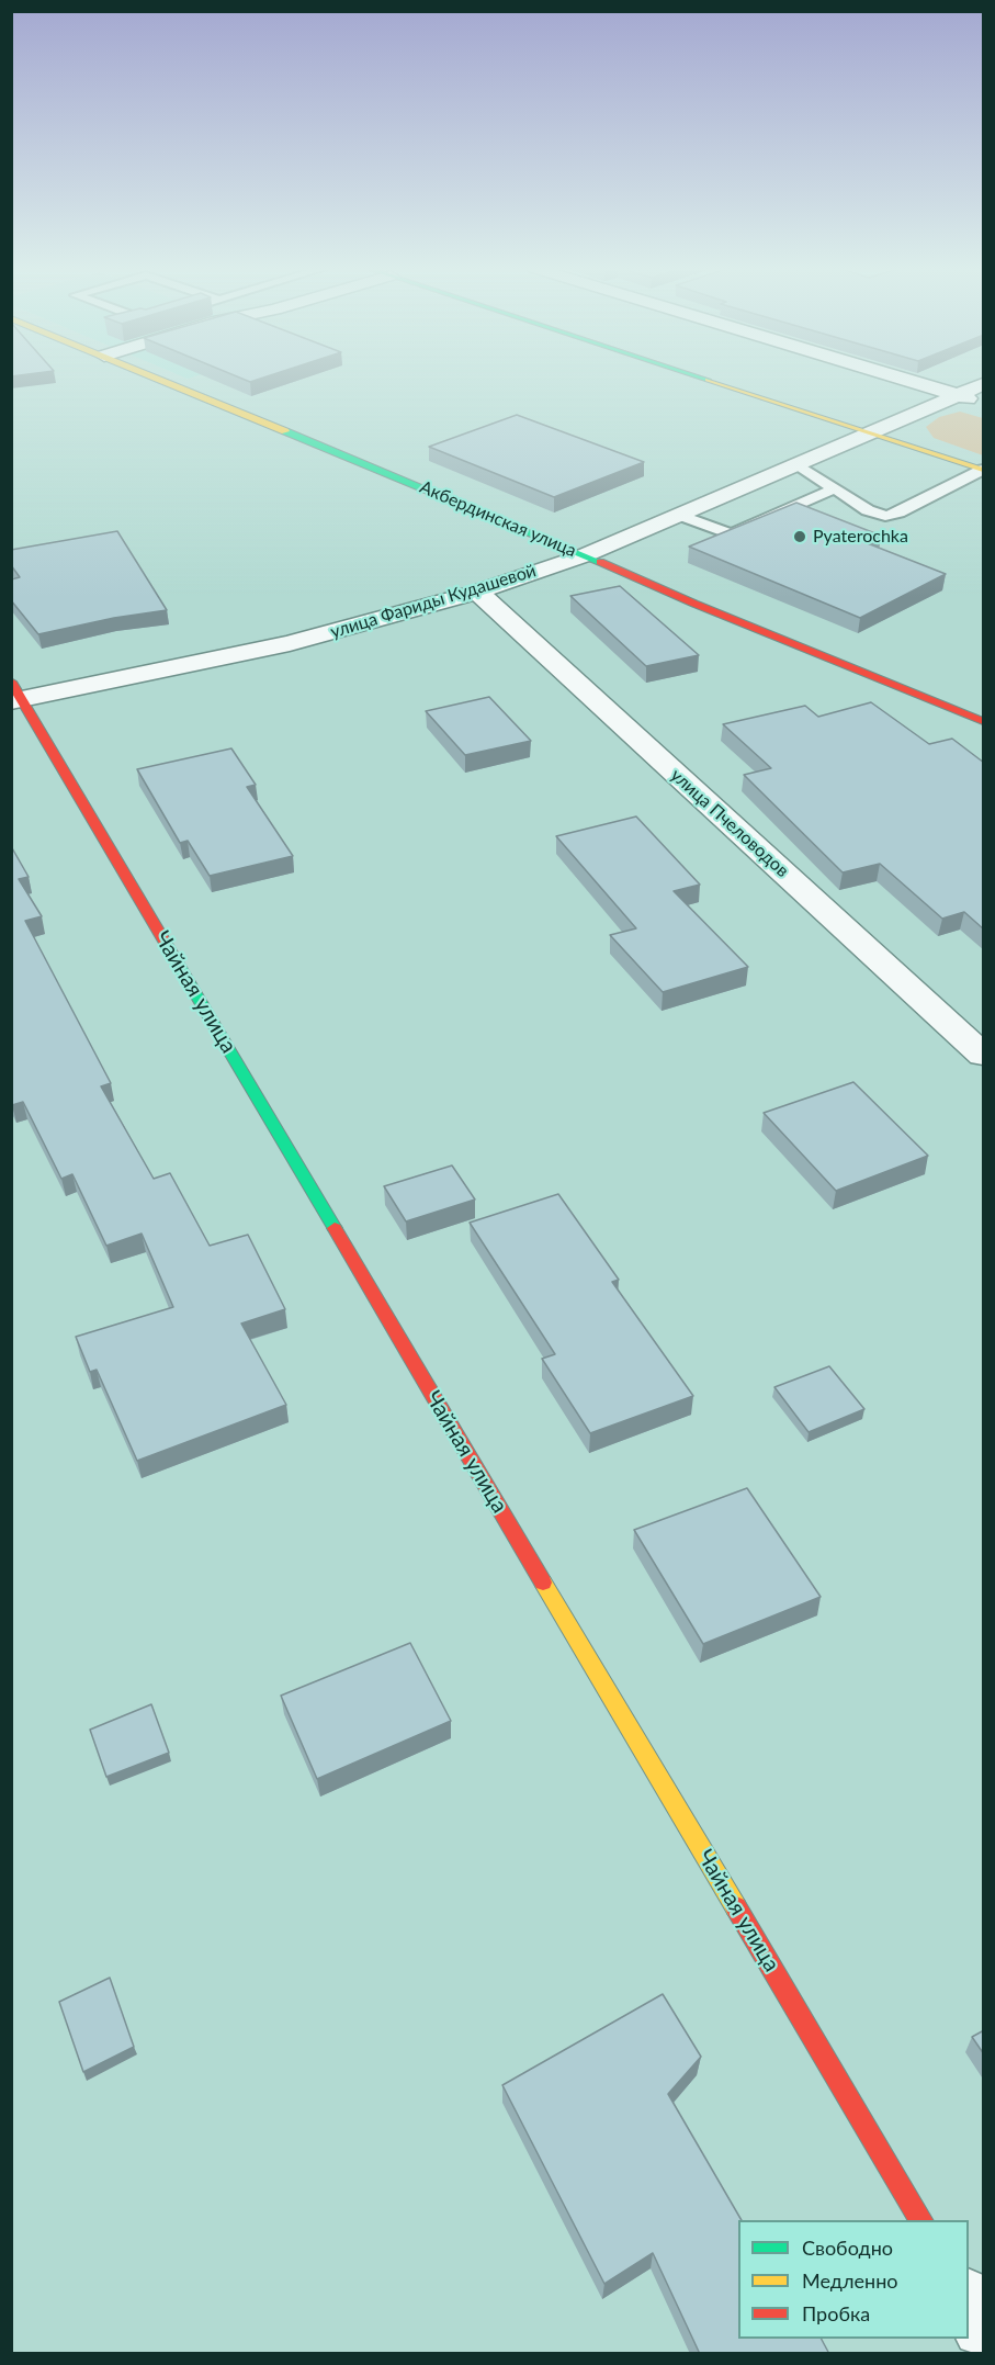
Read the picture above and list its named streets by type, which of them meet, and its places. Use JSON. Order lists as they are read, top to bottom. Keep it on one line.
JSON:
{"streets":{"street":["Акбердинская улица","улица Фариды Кудашевой","улица Пчеловодов","Чайная улица"]},"crossings":[["Акбердинская улица","улица Фариды Кудашевой"],["улица Фариды Кудашевой","улица Пчеловодов"],["улица Фариды Кудашевой","Чайная улица"]],"places":["Pyaterochka"],"legend":["Свободно","Медленно","Пробка"]}
